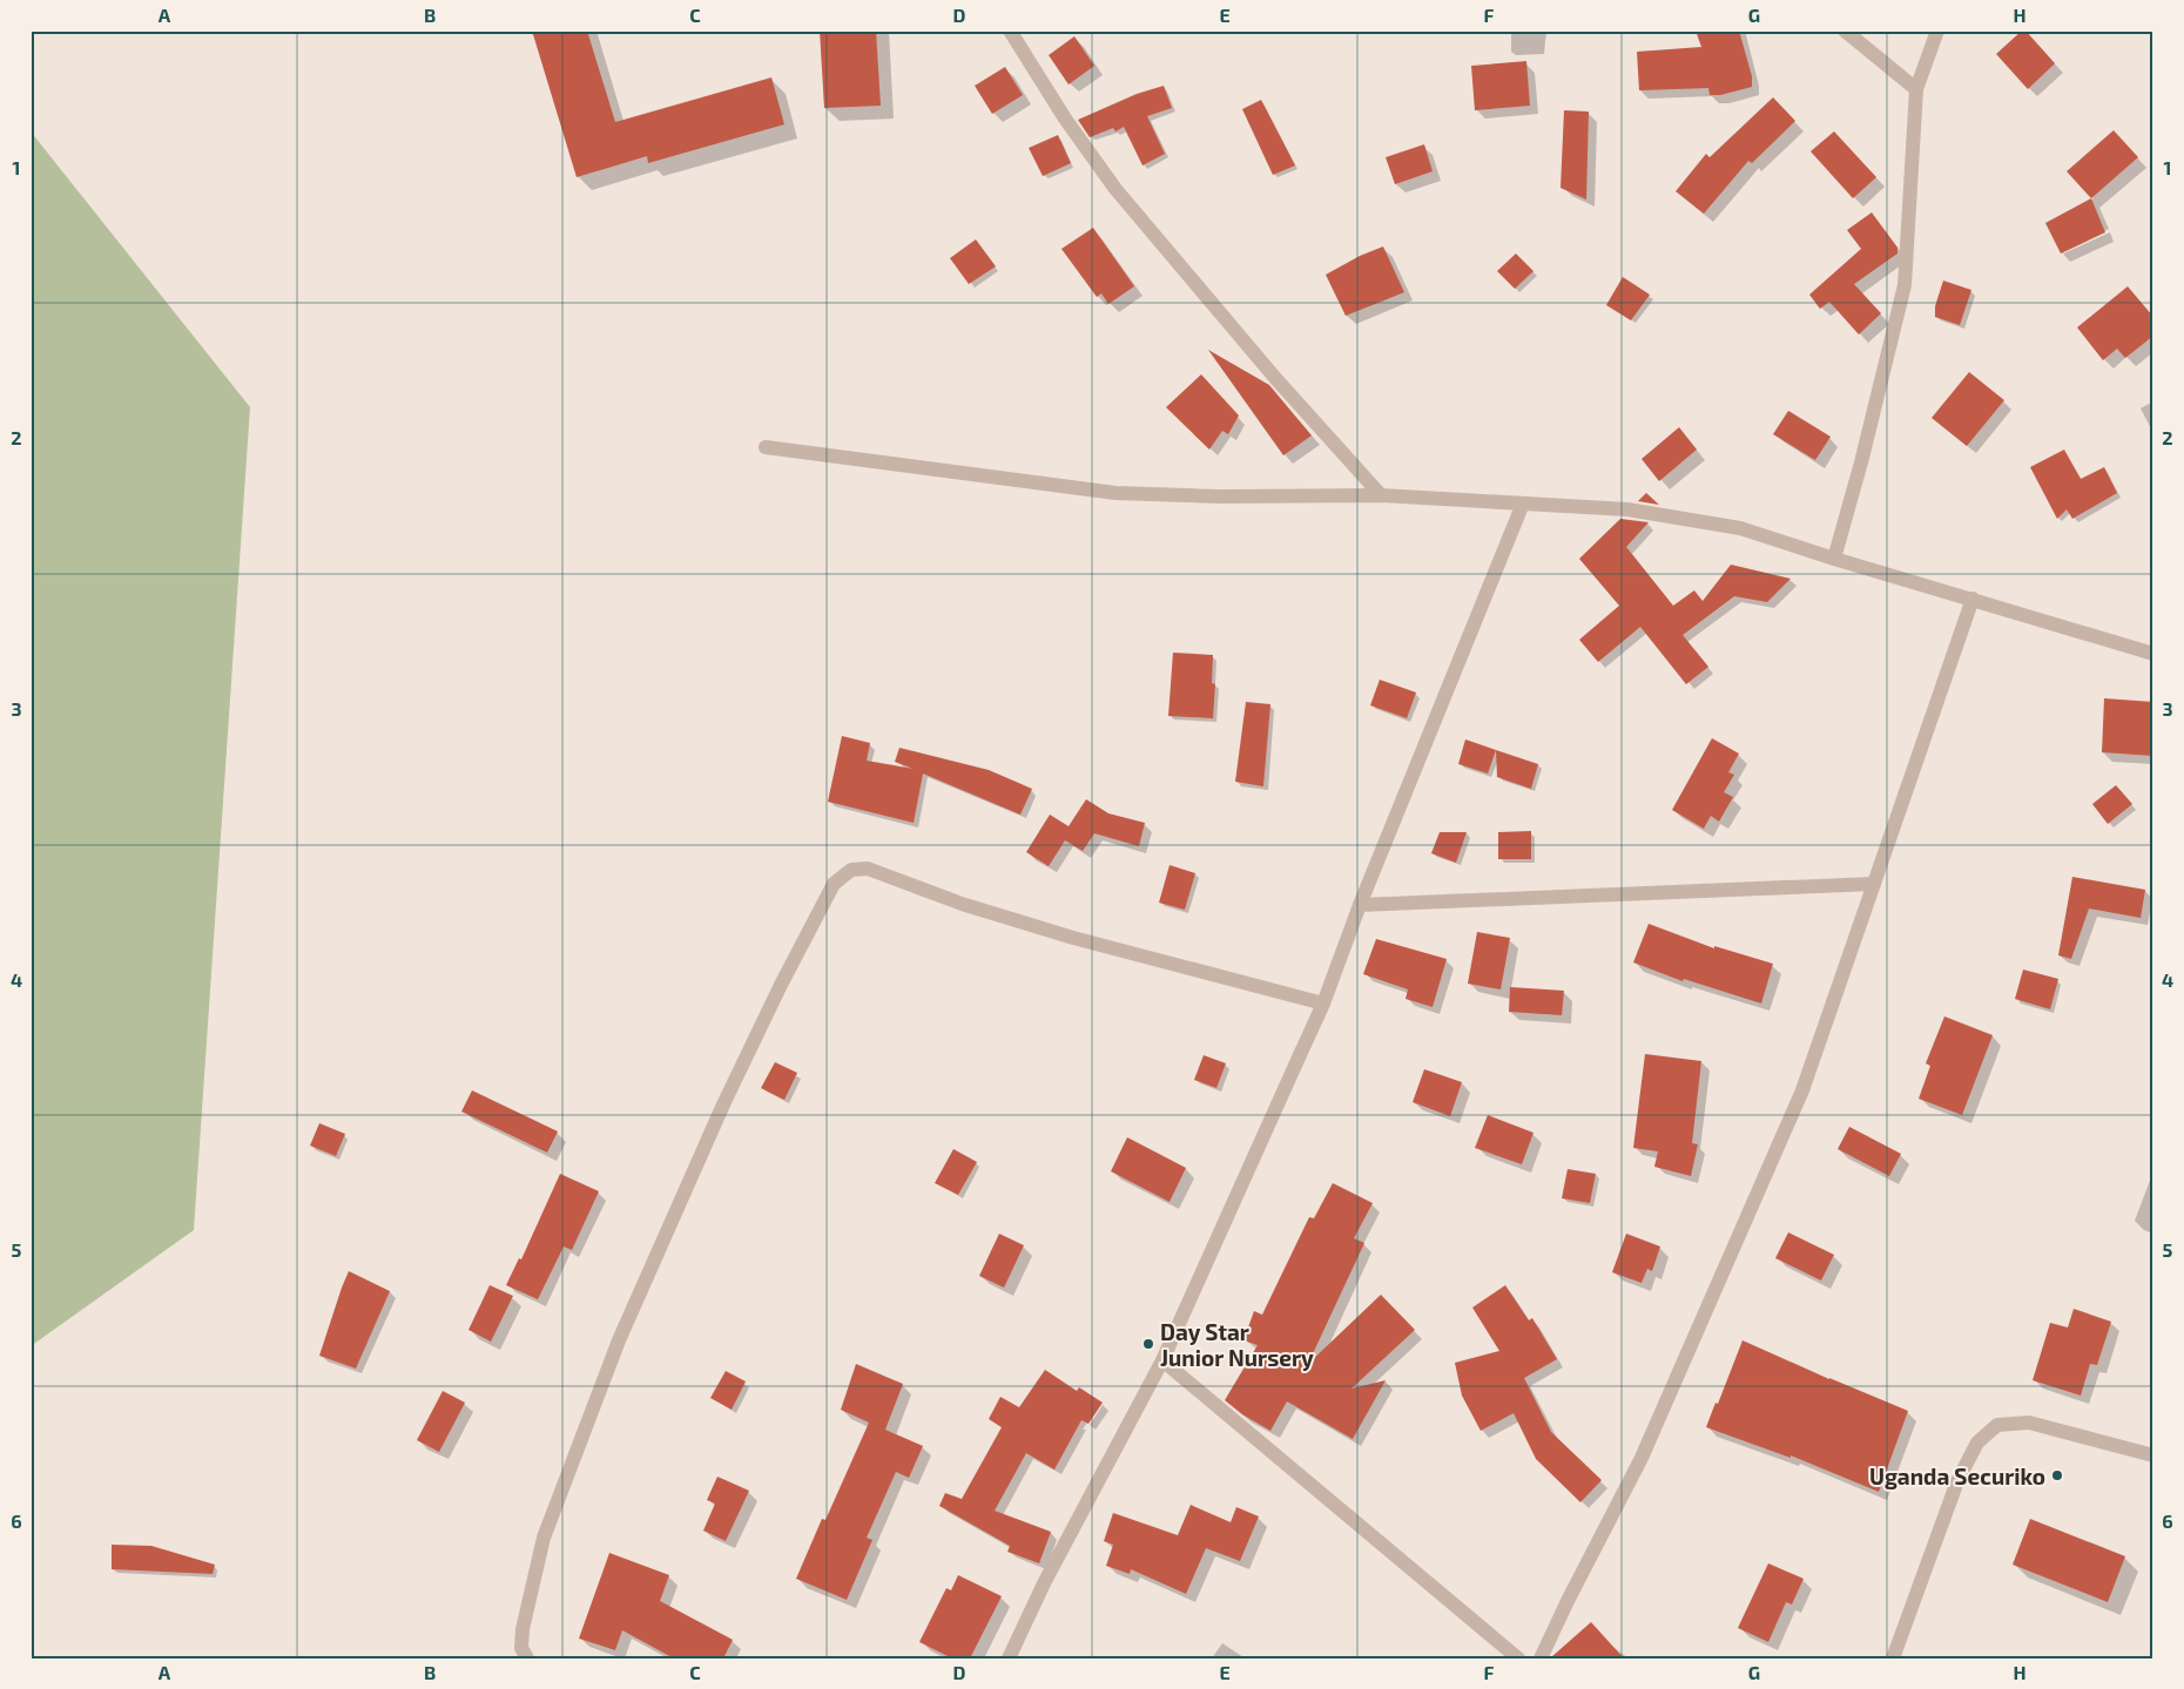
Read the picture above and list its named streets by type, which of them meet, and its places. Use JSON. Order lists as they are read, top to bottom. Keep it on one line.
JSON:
{"places":["Day Star Junior Nursery","Uganda Securiko"],"grid":{"columns":["A","B","C","D","E","F","G","H"],"rows":["1","2","3","4","5","6"]}}
